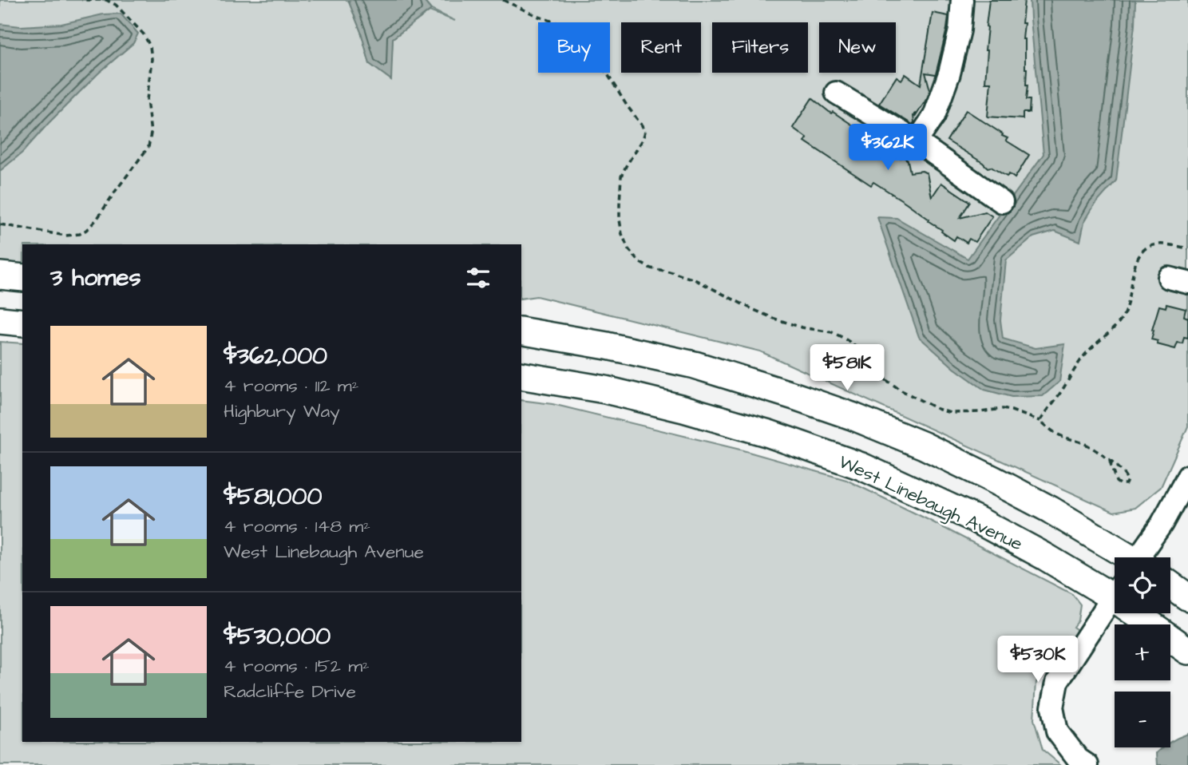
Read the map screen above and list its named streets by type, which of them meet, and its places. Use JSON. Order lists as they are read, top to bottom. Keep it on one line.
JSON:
{"streets":{"main road":["West Linebaugh Avenue"]},"page":{"chip":["Buy","Rent","Filters","New"],"price":["$362K","$581K","$530K"],"heading":"3 homes","list":[{"name":"$362,000","note":"4 rooms · 112 m² · Highbury Way"},{"name":"$581,000","note":"4 rooms · 148 m² · West Linebaugh Avenue"},{"name":"$530,000","note":"4 rooms · 152 m² · Radcliffe Drive"}],"map_buttons":["+","−"]}}
